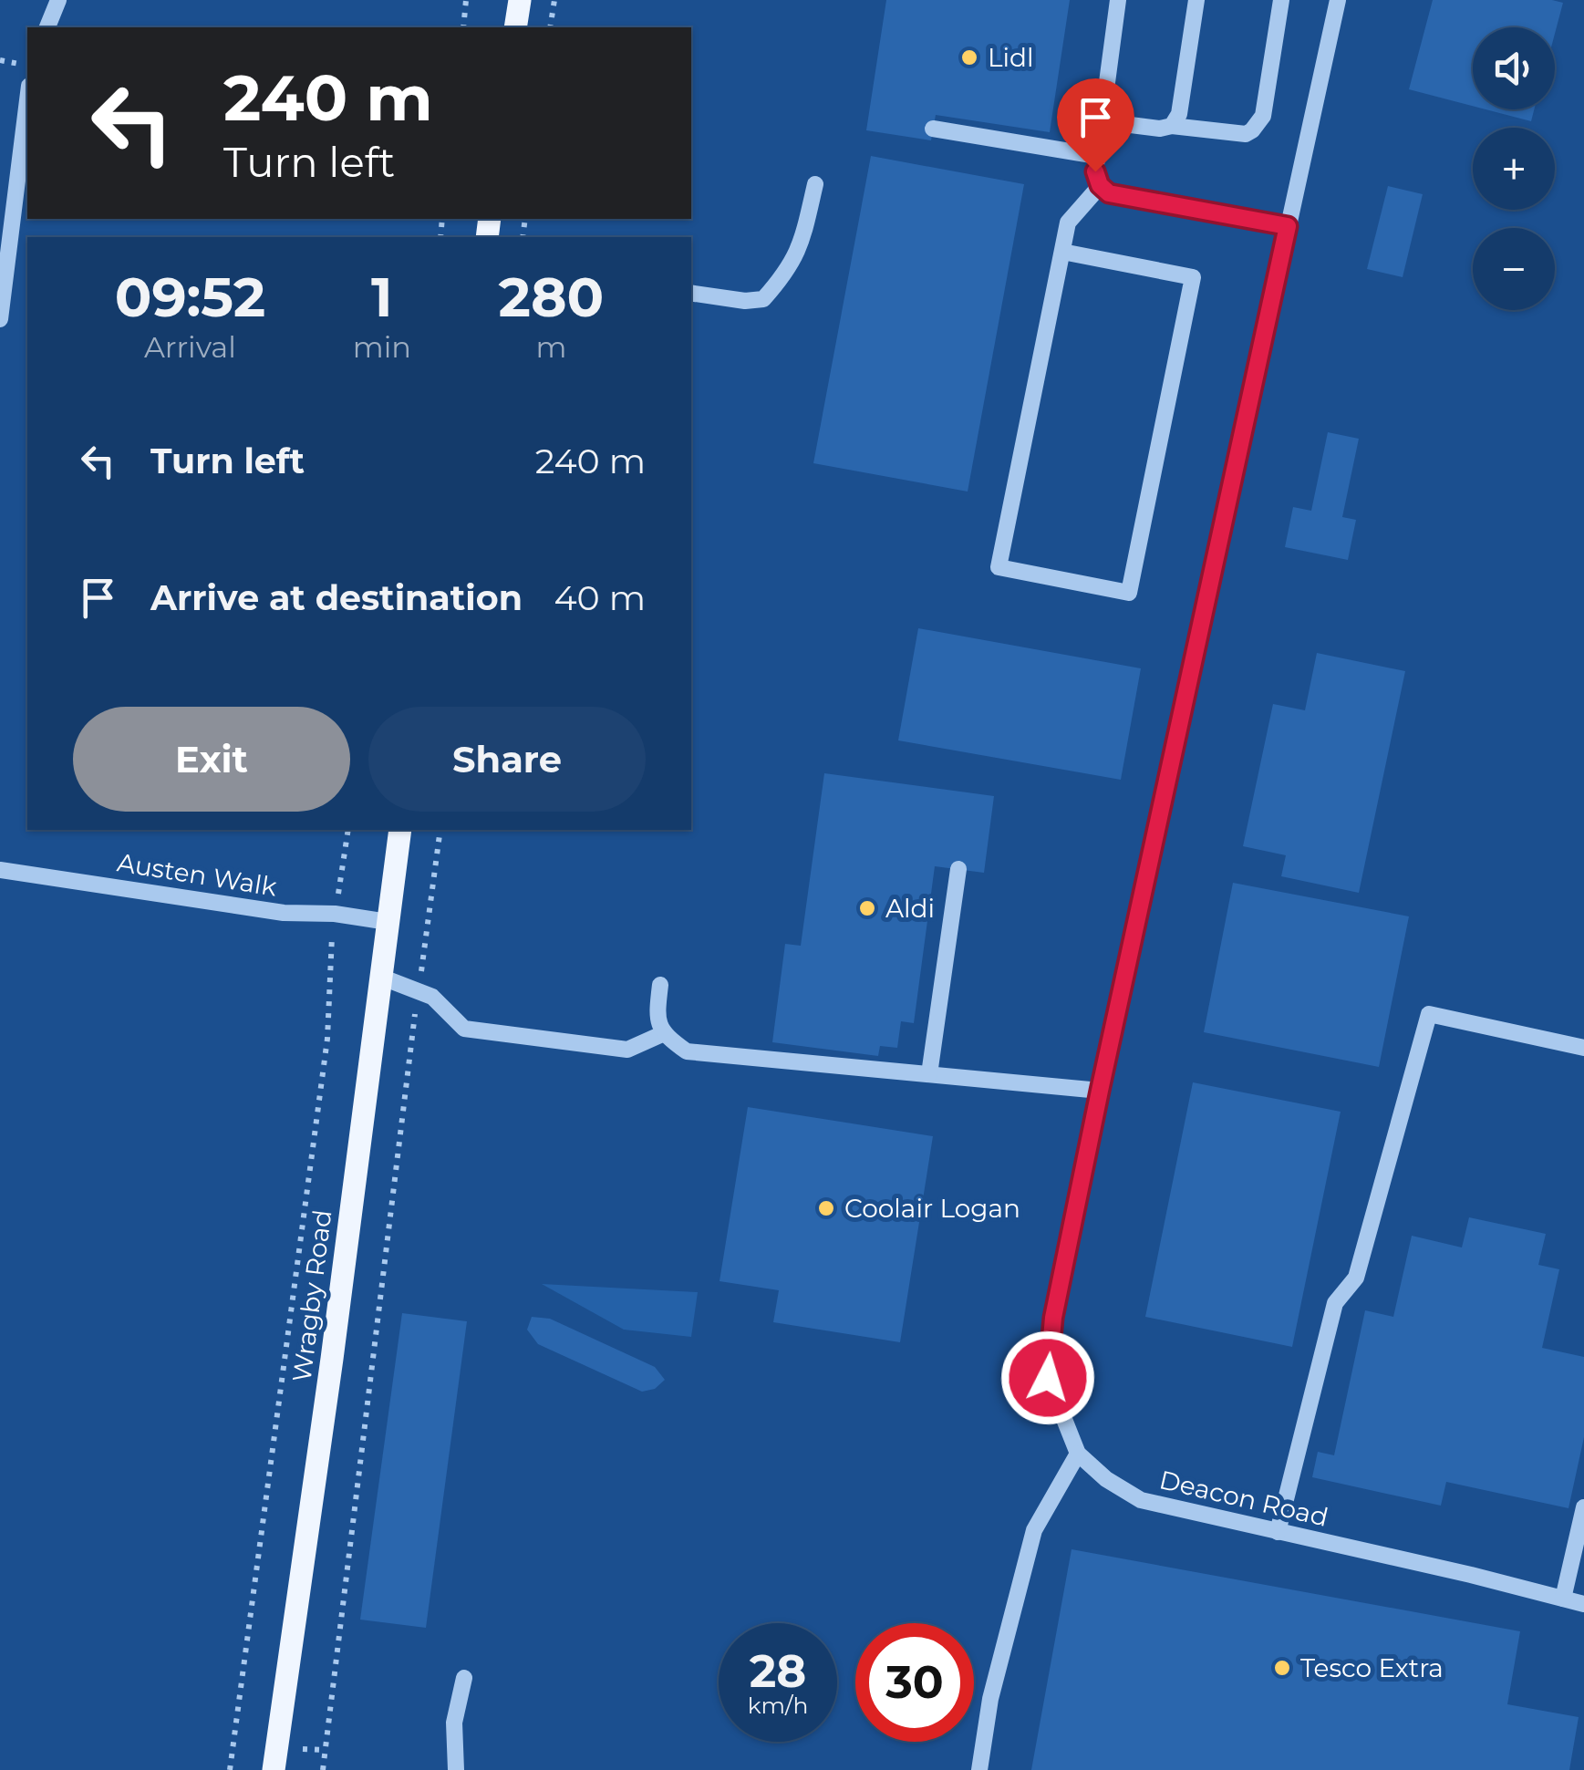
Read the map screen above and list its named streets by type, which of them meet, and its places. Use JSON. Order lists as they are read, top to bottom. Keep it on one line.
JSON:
{"streets":{"main road":["Wragby Road"],"street":["Austen Walk","Deacon Road"]},"crossings":[["Austen Walk","Wragby Road"]],"places":["Lidl","Aldi","Coolair Logan","Tesco Extra"],"page":{"map_buttons":["+","−"],"turn":["240 m","Turn left"],"eta":["09:52","Arrival","1","min","280","m"],"list":[{"name":"Turn left","value":"240 m"},{"name":"Arrive at destination","value":"40 m"}],"buttons":["Exit","Share"],"speed":"28 km/h","limit":"30"}}
